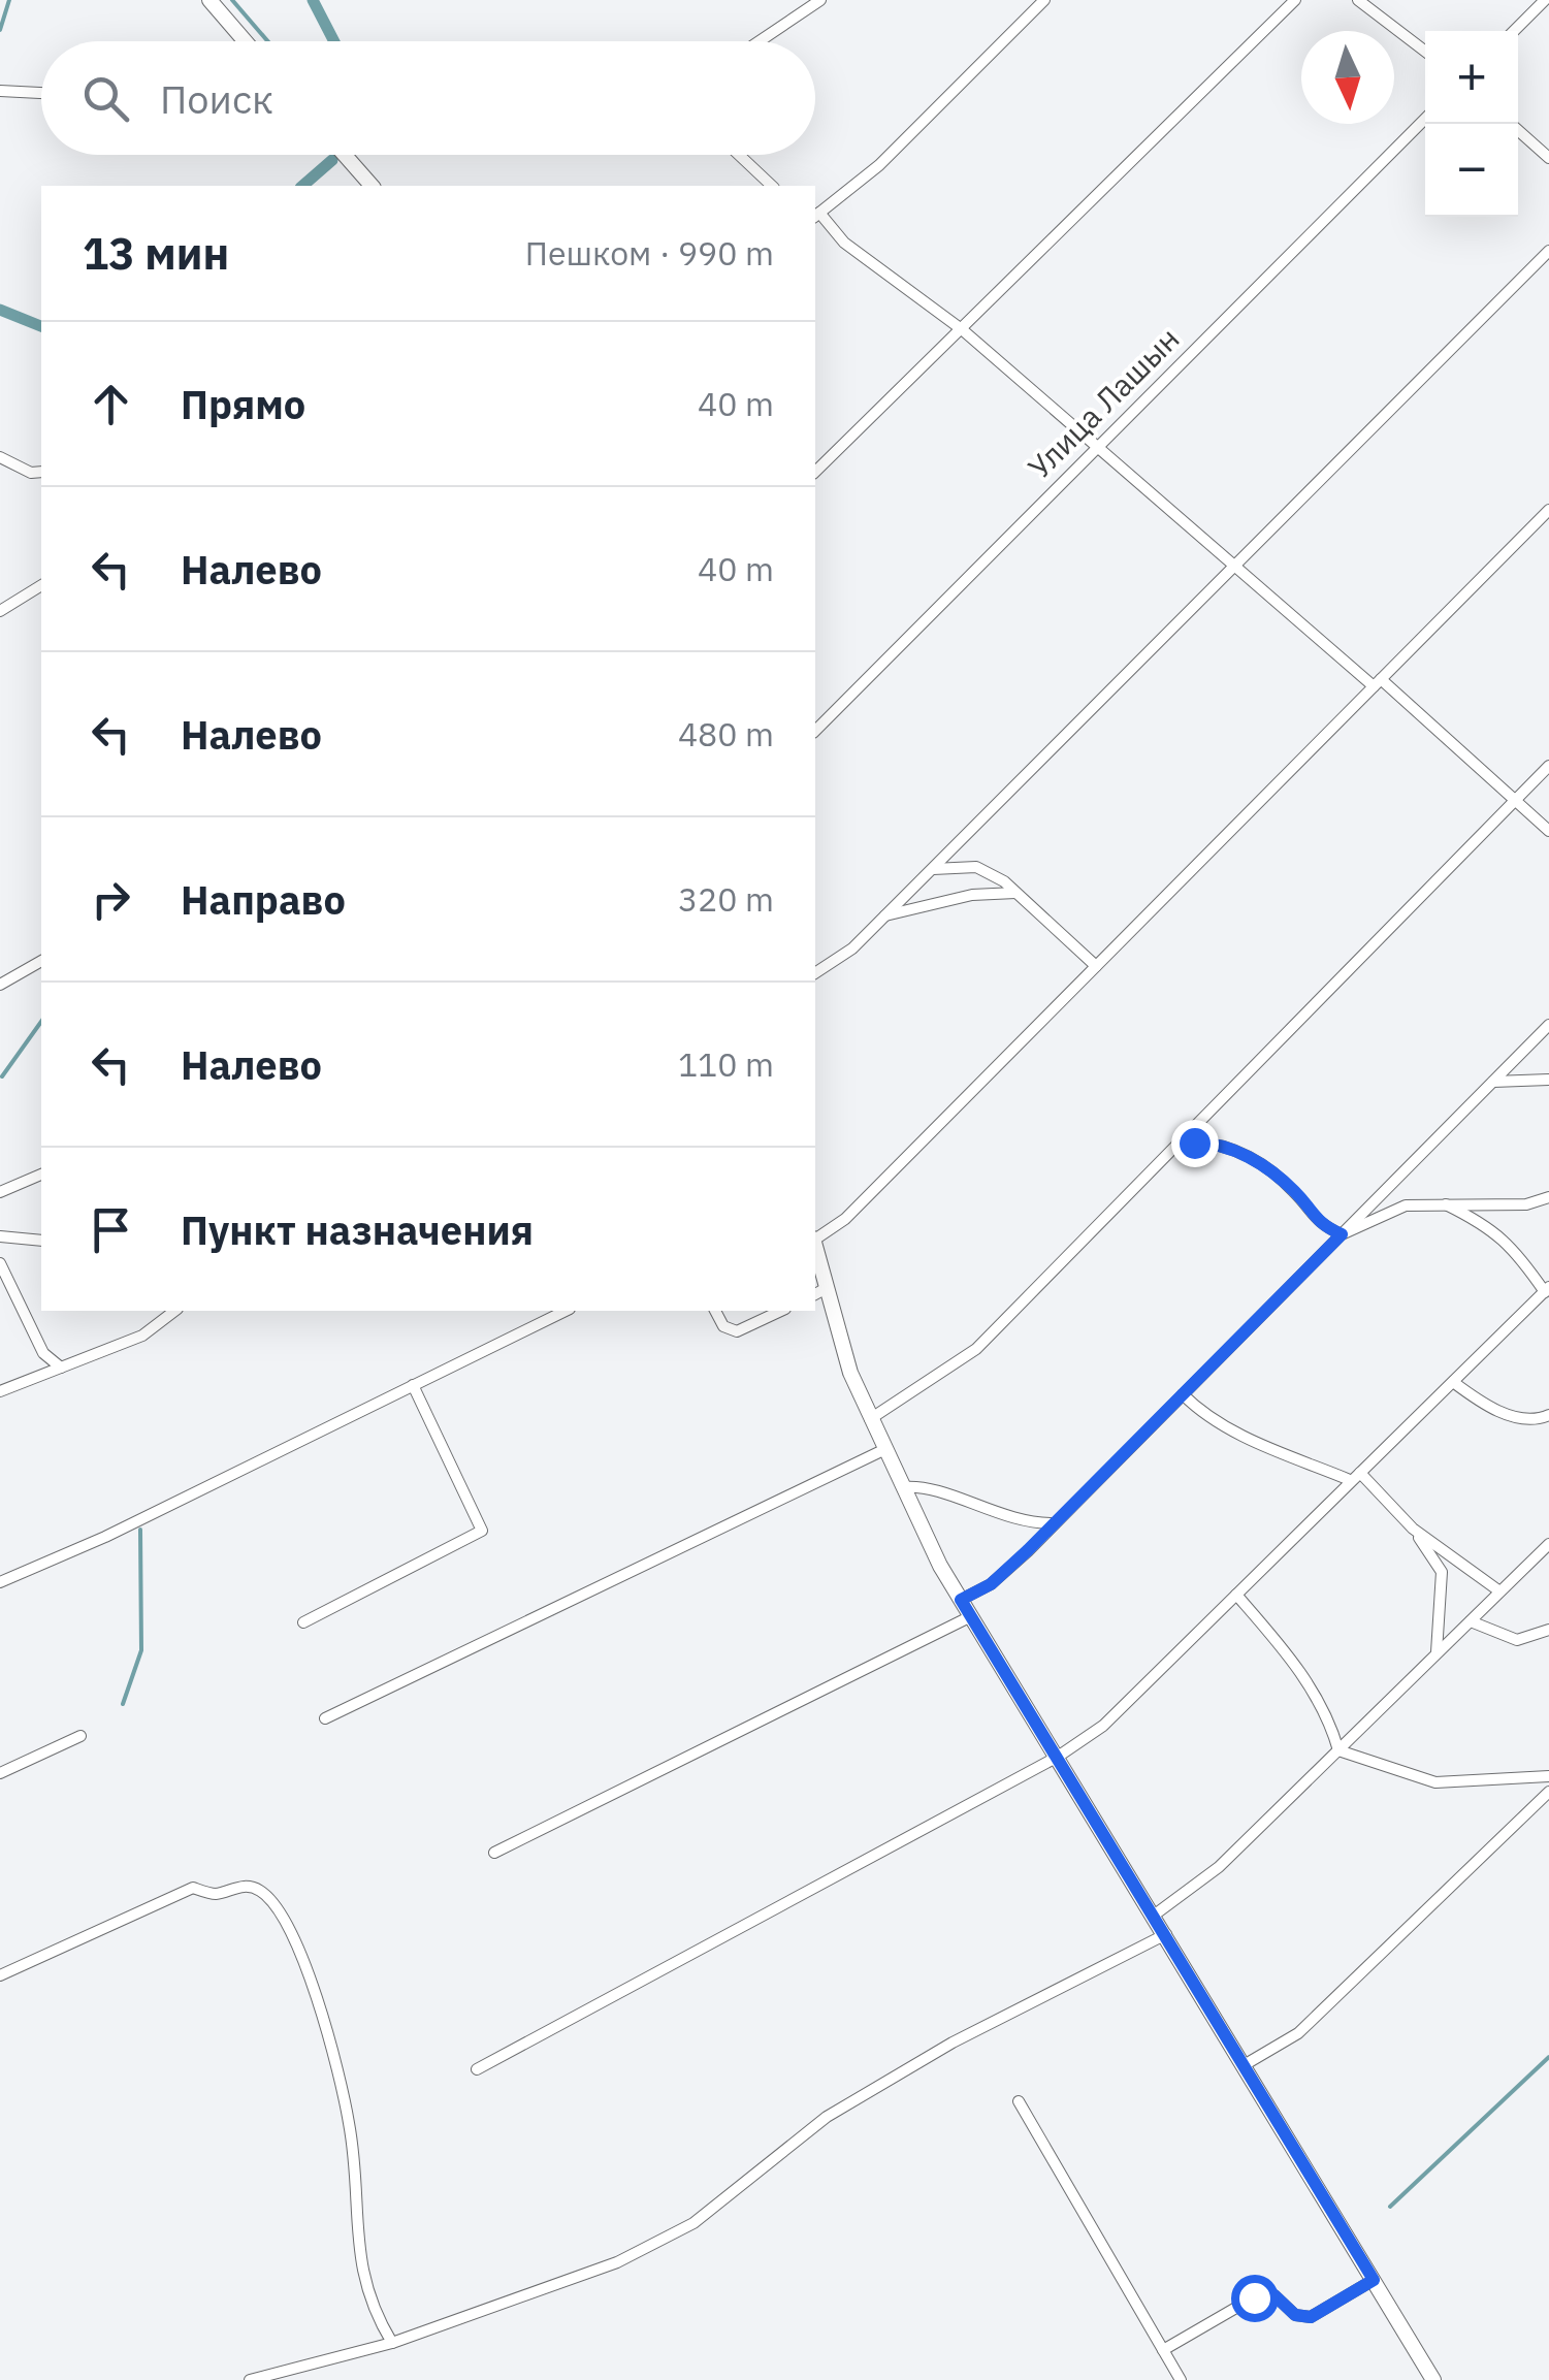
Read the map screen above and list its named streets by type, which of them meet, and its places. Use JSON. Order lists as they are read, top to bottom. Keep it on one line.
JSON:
{"streets":{"street":["Улица Лашын"]},"north":"bottom","page":{"map_buttons":["+","−"],"search":"Поиск","heading":["13 мин","Пешком · 990 m"],"list":[["Прямо","40 m"],["Налево","40 m"],["Налево","480 m"],["Направо","320 m"],["Налево","110 m"],"Пункт назначения"]}}
